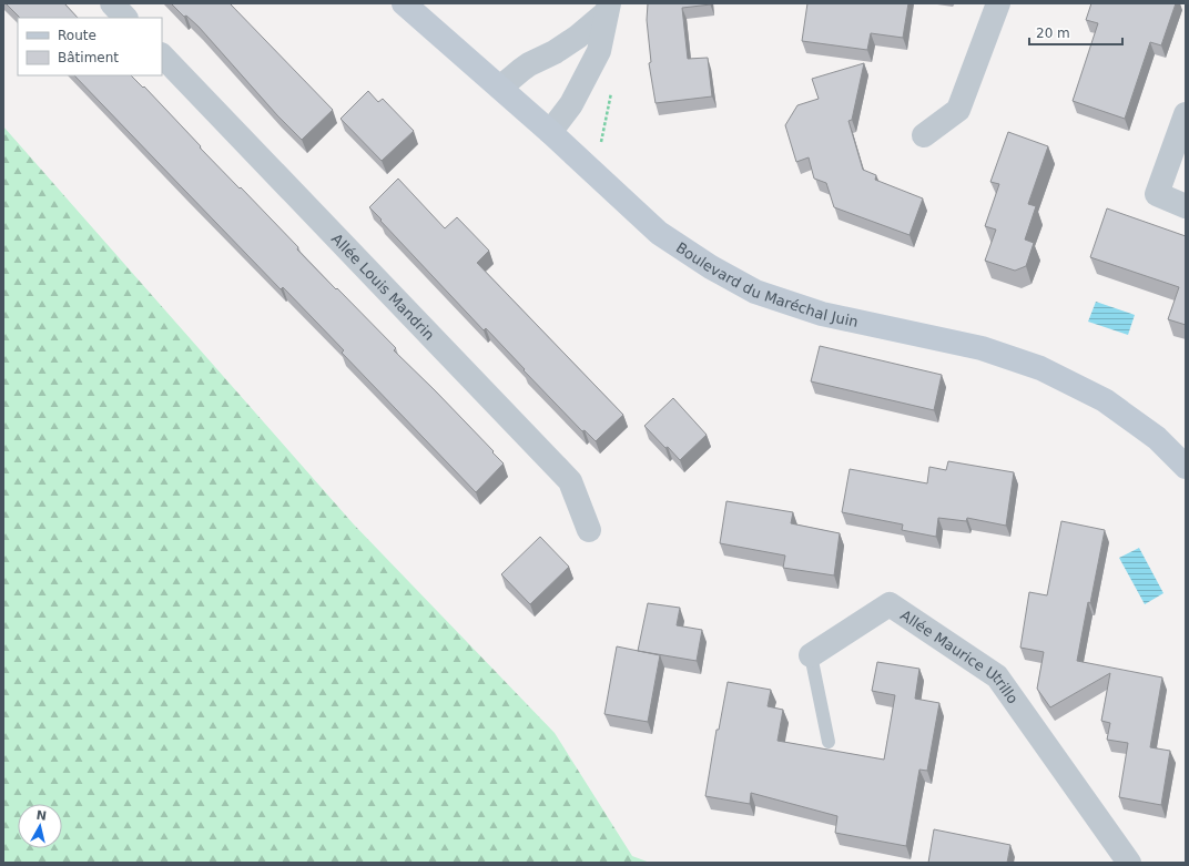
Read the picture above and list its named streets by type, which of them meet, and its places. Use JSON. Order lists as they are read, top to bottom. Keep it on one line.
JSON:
{"streets":{"main road":["Boulevard du Maréchal Juin"],"street":["Allée Louis Mandrin","Allée Maurice Utrillo"]},"legend":["Route","Bâtiment"],"scale_bar":"20 m","north":"top"}
